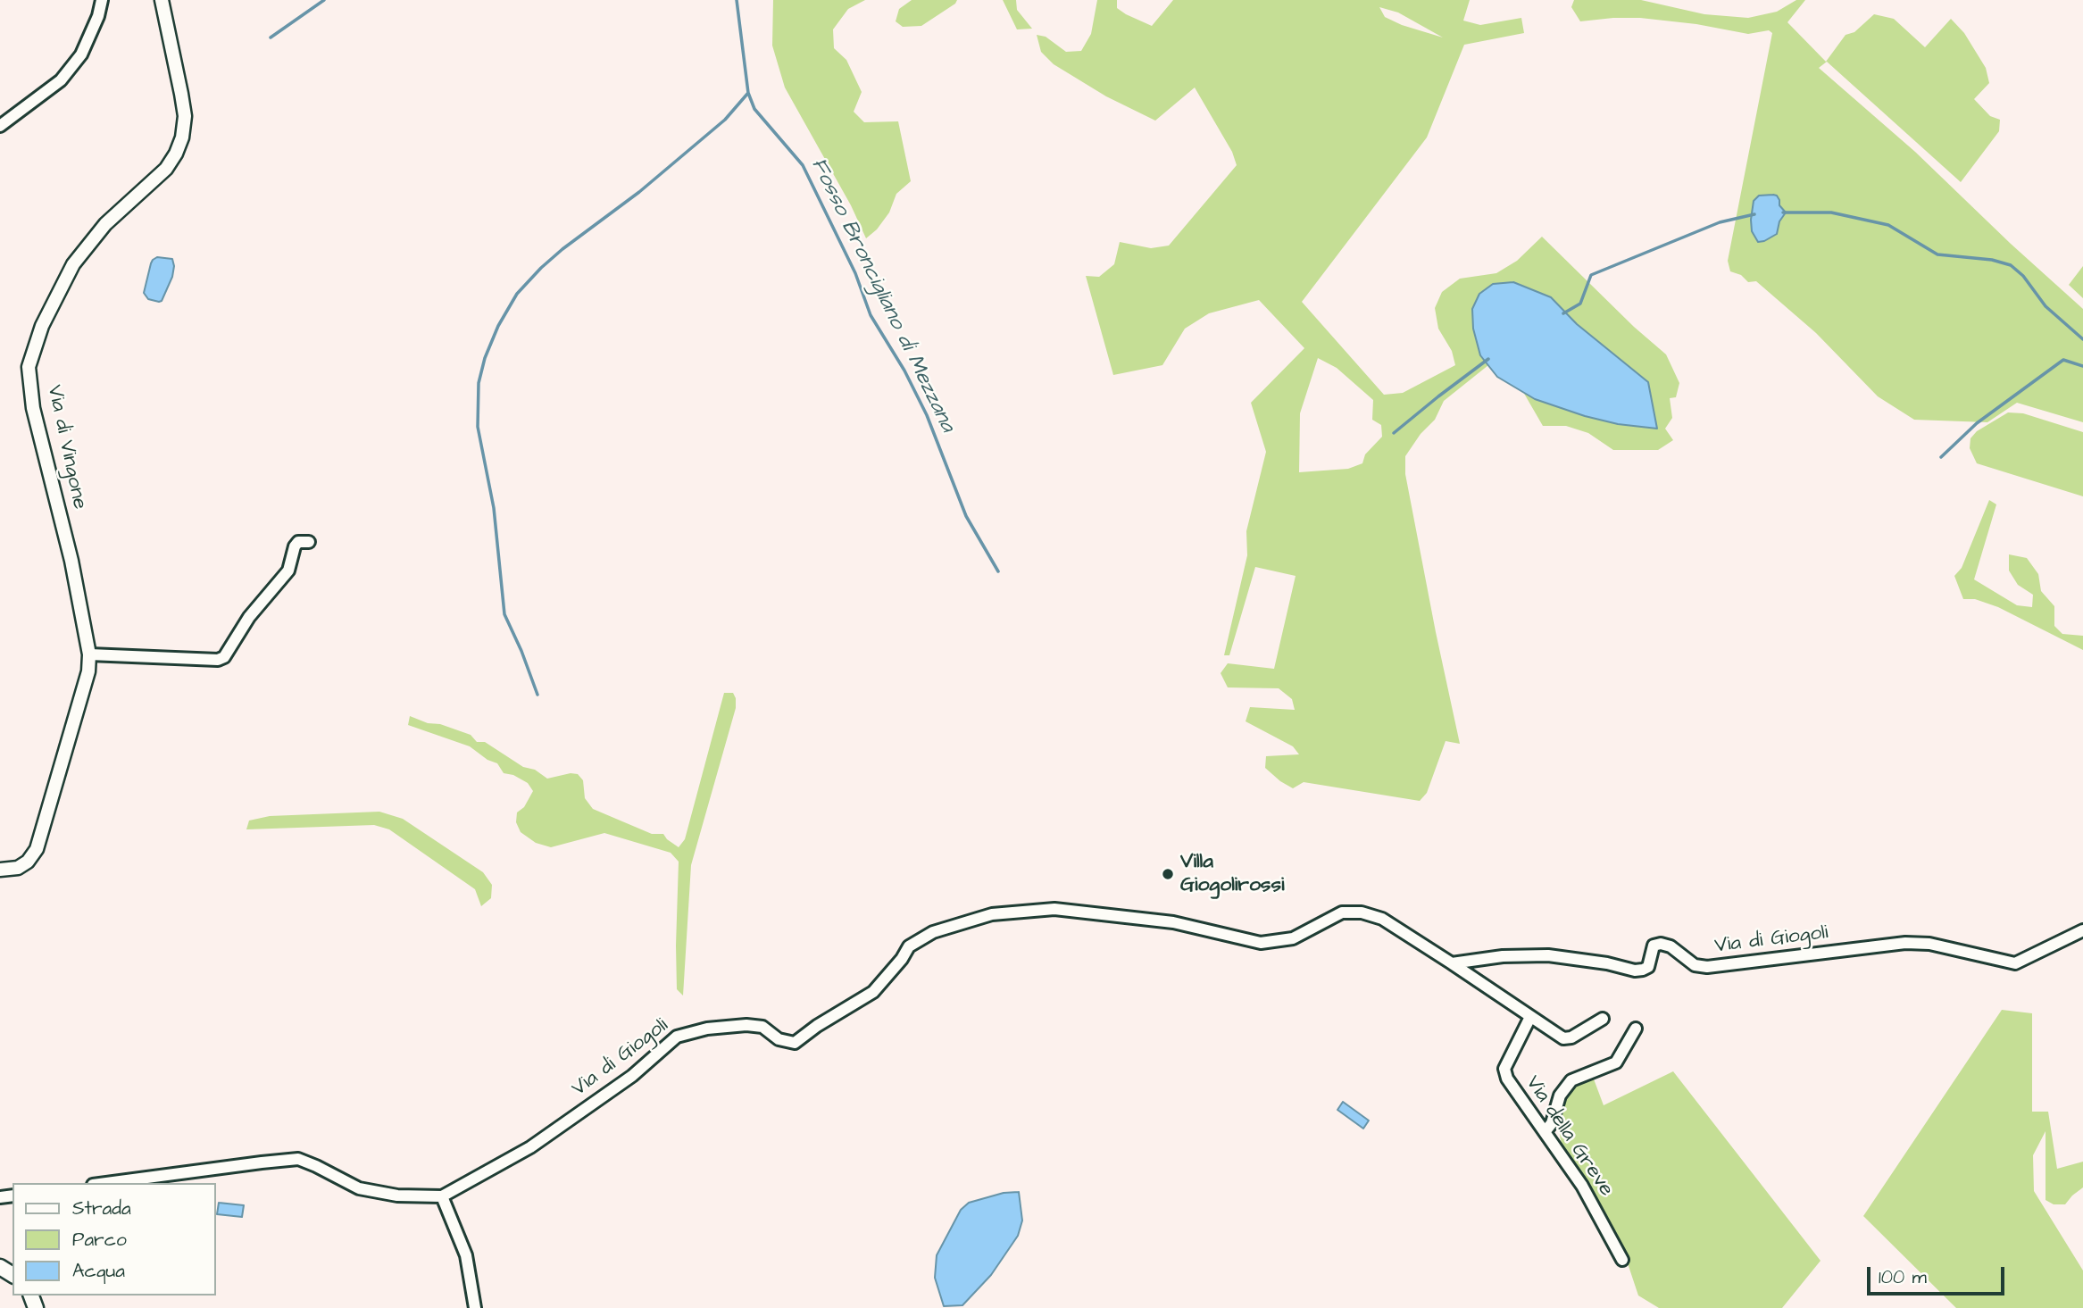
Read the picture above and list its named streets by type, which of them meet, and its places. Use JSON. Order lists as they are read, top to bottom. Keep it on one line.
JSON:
{"streets":{"street":["Via di Vingone","Via di Giogoli","Via della Greve"]},"water":["Fosso Broncigliano di Mezzana"],"places":["Villa Giogolirossi"],"legend":["Strada","Parco","Acqua"],"scale_bar":"100 m"}
